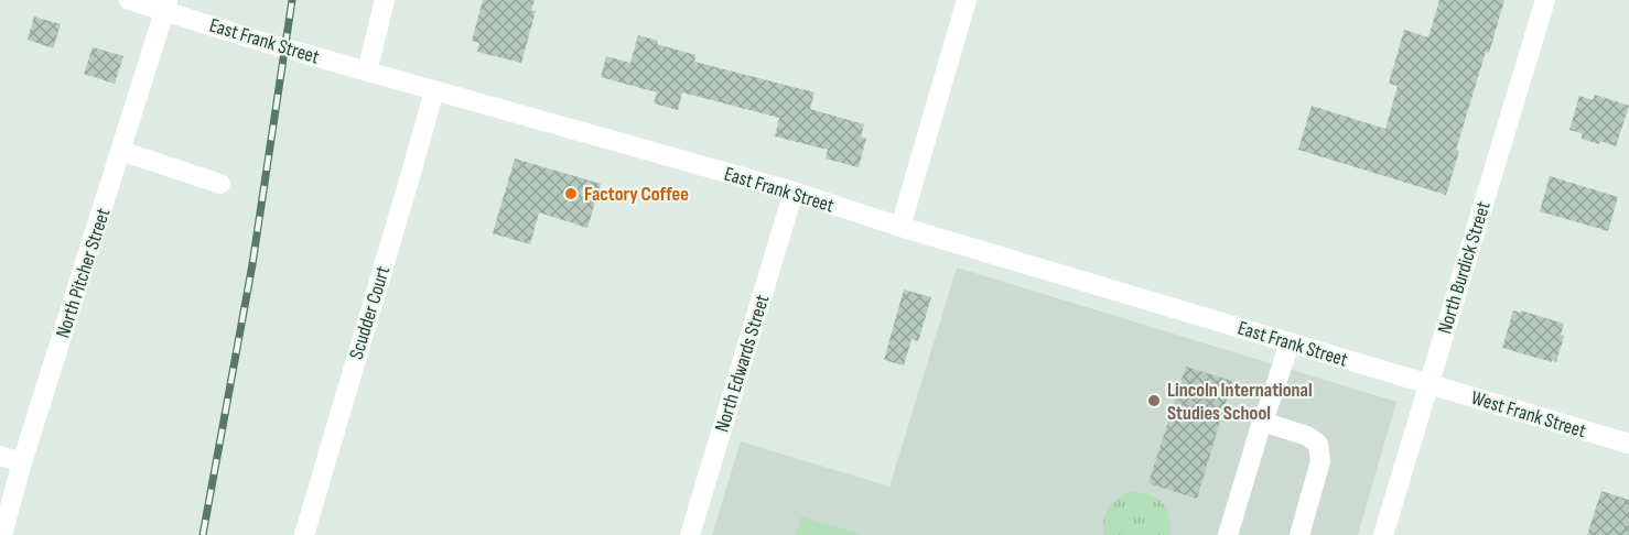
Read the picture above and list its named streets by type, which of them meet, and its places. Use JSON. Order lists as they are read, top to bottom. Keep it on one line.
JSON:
{"streets":{"street":["East Frank Street","North Burdick Street","North Pitcher Street","Scudder Court","North Edwards Street","West Frank Street"]},"crossings":[["East Frank Street","North Burdick Street"],["East Frank Street","North Pitcher Street"],["East Frank Street","Scudder Court"],["East Frank Street","North Edwards Street"],["East Frank Street","West Frank Street"],["North Burdick Street","West Frank Street"]],"places":["Factory Coffee","Lincoln International Studies School"]}
